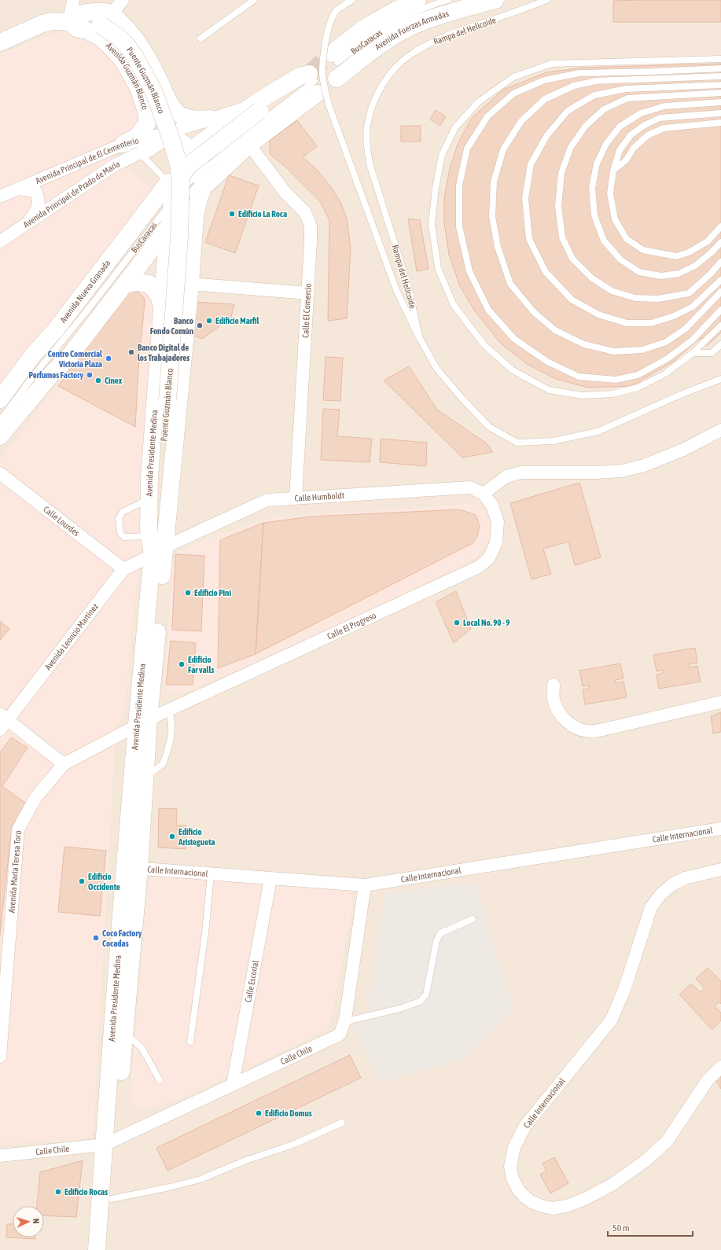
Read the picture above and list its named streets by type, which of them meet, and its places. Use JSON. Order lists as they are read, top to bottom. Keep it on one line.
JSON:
{"streets":{"street":["Avenida Fuerzas Armadas","Avenida Guzmán Blanco","Puente Guzmán Blanco","Avenida Principal de El Cementerio","Avenida Principal de Prado de María","Avenida Nueva Granada","Calle El Comercio","Avenida Presidente Medina","Calle Humboldt","Calle Lourdes","Calle El Progreso","Avenida Leoncio Martínez","Calle Internacional","Avenida María Teresa Toro","Calle Escorial","Calle Chile"],"lane":["Rampa del Helicoide","BusCaracas"]},"crossings":[["Avenida Fuerzas Armadas","BusCaracas"],["BusCaracas","Avenida Presidente Medina"],["Avenida Guzmán Blanco","Puente Guzmán Blanco"],["Avenida Guzmán Blanco","Avenida Principal de El Cementerio"],["Puente Guzmán Blanco","Avenida Nueva Granada"],["Puente Guzmán Blanco","Avenida Presidente Medina"],["Puente Guzmán Blanco","Calle Humboldt"],["Puente Guzmán Blanco","Avenida Leoncio Martínez"],["Avenida Principal de El Cementerio","Avenida Principal de Prado de María"],["Avenida Nueva Granada","Avenida Presidente Medina"],["Calle El Comercio","Calle Humboldt"],["Avenida Presidente Medina","Calle Humboldt"],["Avenida Presidente Medina","Calle El Progreso"],["Avenida Presidente Medina","Avenida Leoncio Martínez"],["Avenida Presidente Medina","Calle Internacional"],["Avenida Presidente Medina","Avenida María Teresa Toro"],["Avenida Presidente Medina","Calle Chile"],["Calle Humboldt","Calle El Progreso"],["Calle Humboldt","Avenida Leoncio Martínez"],["Calle Lourdes","Avenida Leoncio Martínez"],["Calle El Progreso","Avenida María Teresa Toro"],["Calle Internacional","Calle Escorial"],["Calle Internacional","Calle Chile"],["Calle Escorial","Calle Chile"]],"places":["Edificio La Roca","Edificio Marfil","Banco Fondo Común","Banco Digital de los Trabajadores","Centro Comercial Victoria Plaza","Perfumes Factory","Cinex","Edificio Pini","Local No. 90 - 9","Edificio Far valls","Edificio Aristegueta","Edificio Occidente","Coco Factory Cocadas","Edificio Domus","Edificio Rocas"],"scale_bar":"50 m","north":"right"}
